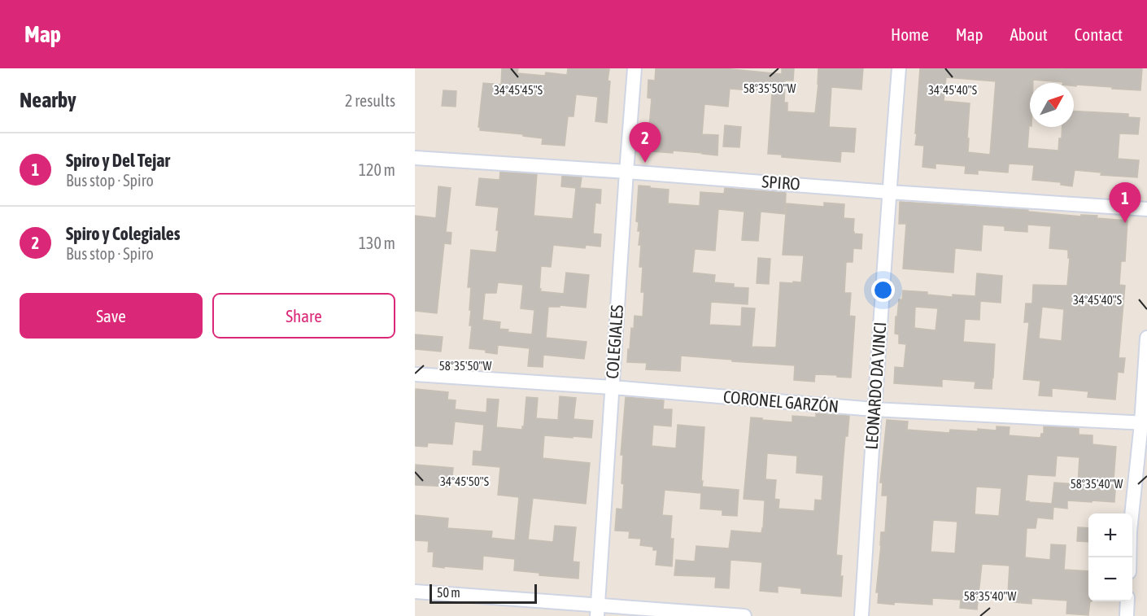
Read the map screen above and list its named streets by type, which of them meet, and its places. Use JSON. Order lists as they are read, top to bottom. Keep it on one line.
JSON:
{"streets":{"street":["SPIRO","COLEGIALES","LEONARDO DA VINCI","CORONEL GARZÓN"]},"crossings":[["SPIRO","COLEGIALES"],["SPIRO","LEONARDO DA VINCI"],["COLEGIALES","CORONEL GARZÓN"],["LEONARDO DA VINCI","CORONEL GARZÓN"]],"scale_bar":"50 m","north":"top right","page":{"header":"Map","nav":["Home","Map","About","Contact"],"heading":["Nearby","2 results"],"pins":["2","1"],"list":[{"mark":"1","name":"Spiro y Del Tejar","note":"Bus stop · Spiro","value":"120 m"},{"mark":"2","name":"Spiro y Colegiales","note":"Bus stop · Spiro","value":"130 m"}],"buttons":["Save","Share"],"map_buttons":["+","−"],"scale":"50 m"},"coordinates":["58°35'50\"W","34°45'45\"S","34°45'40\"S","34°45'50\"S","58°35'40\"W"]}
